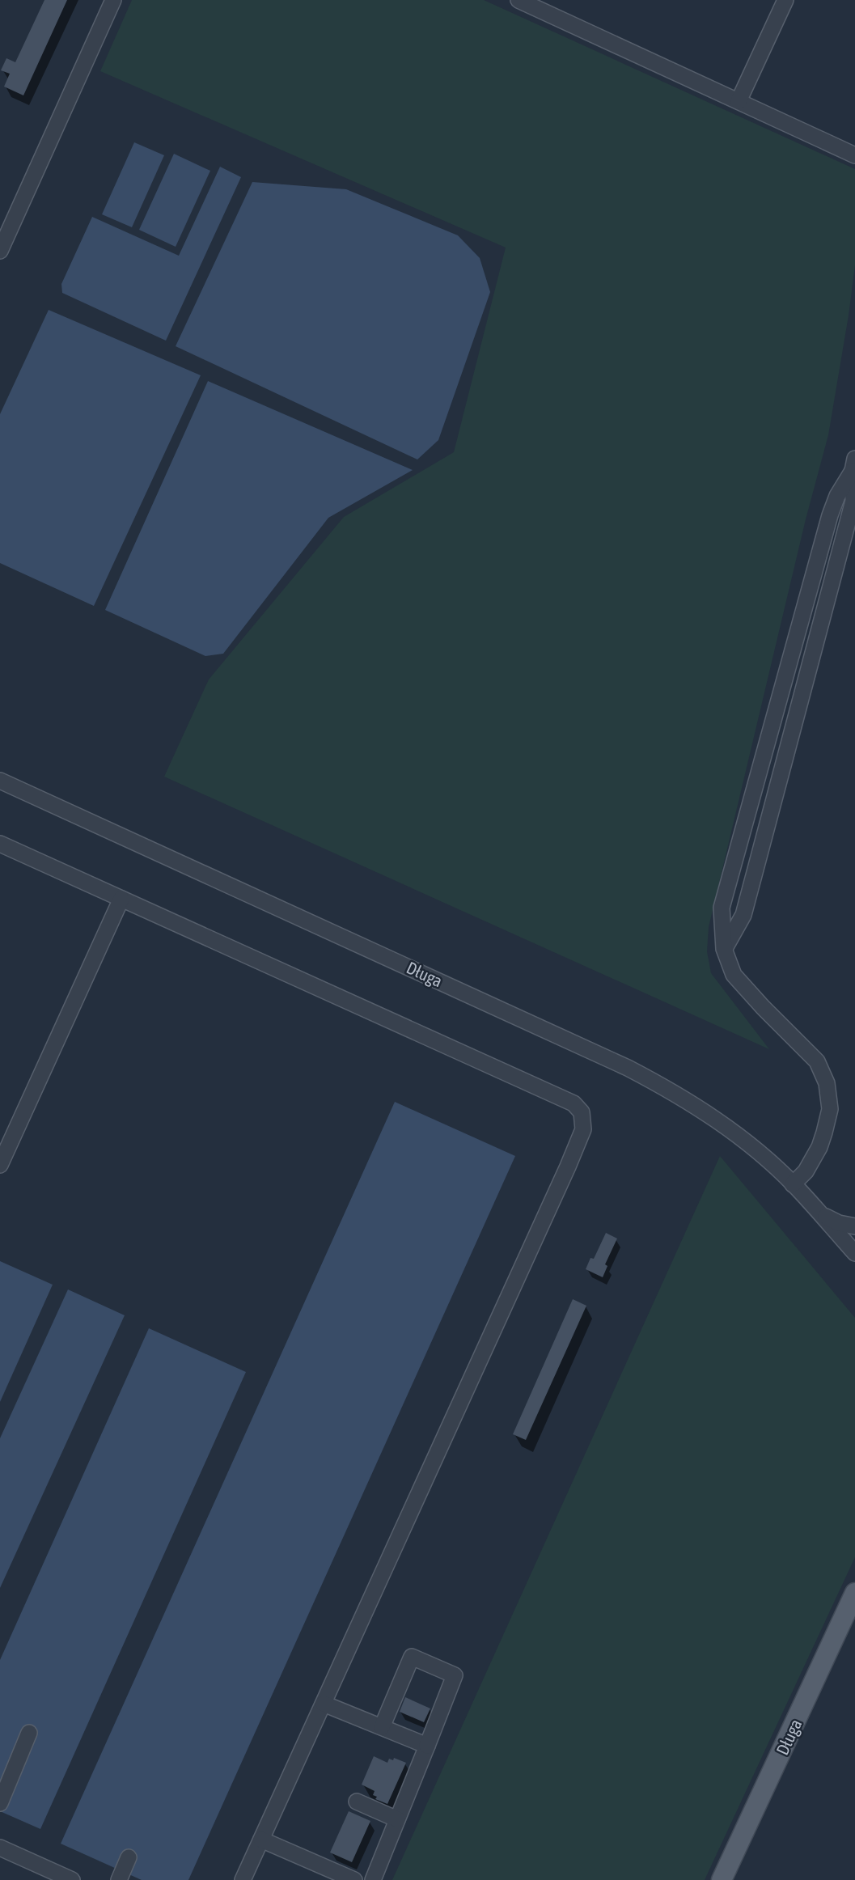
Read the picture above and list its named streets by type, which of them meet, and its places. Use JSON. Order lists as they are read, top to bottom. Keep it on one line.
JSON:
{"streets":{"main road":["Długa"]}}
